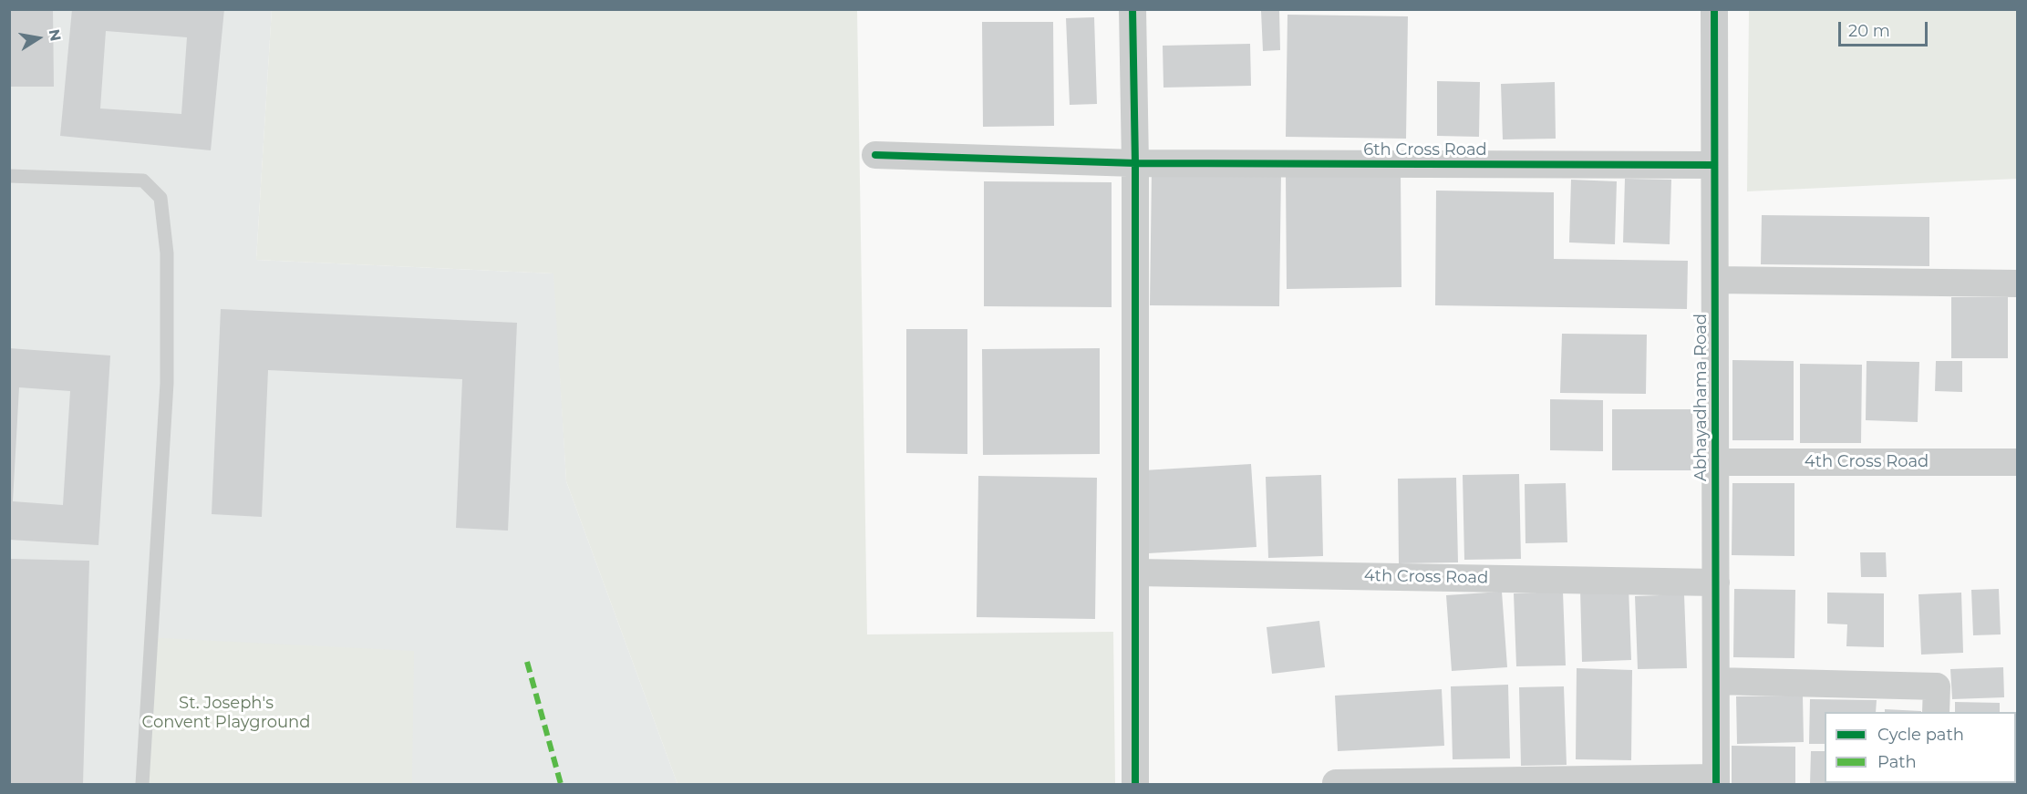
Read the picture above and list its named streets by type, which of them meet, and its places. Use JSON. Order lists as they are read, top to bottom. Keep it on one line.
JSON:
{"streets":{"street":["6th Cross Road","Abhayadhama Road","4th Cross Road"]},"crossings":[["6th Cross Road","Abhayadhama Road"],["Abhayadhama Road","4th Cross Road"]],"parks":["St. Joseph's Convent Playground"],"legend":["Cycle path","Path"],"scale_bar":"20 m","north":"right"}
